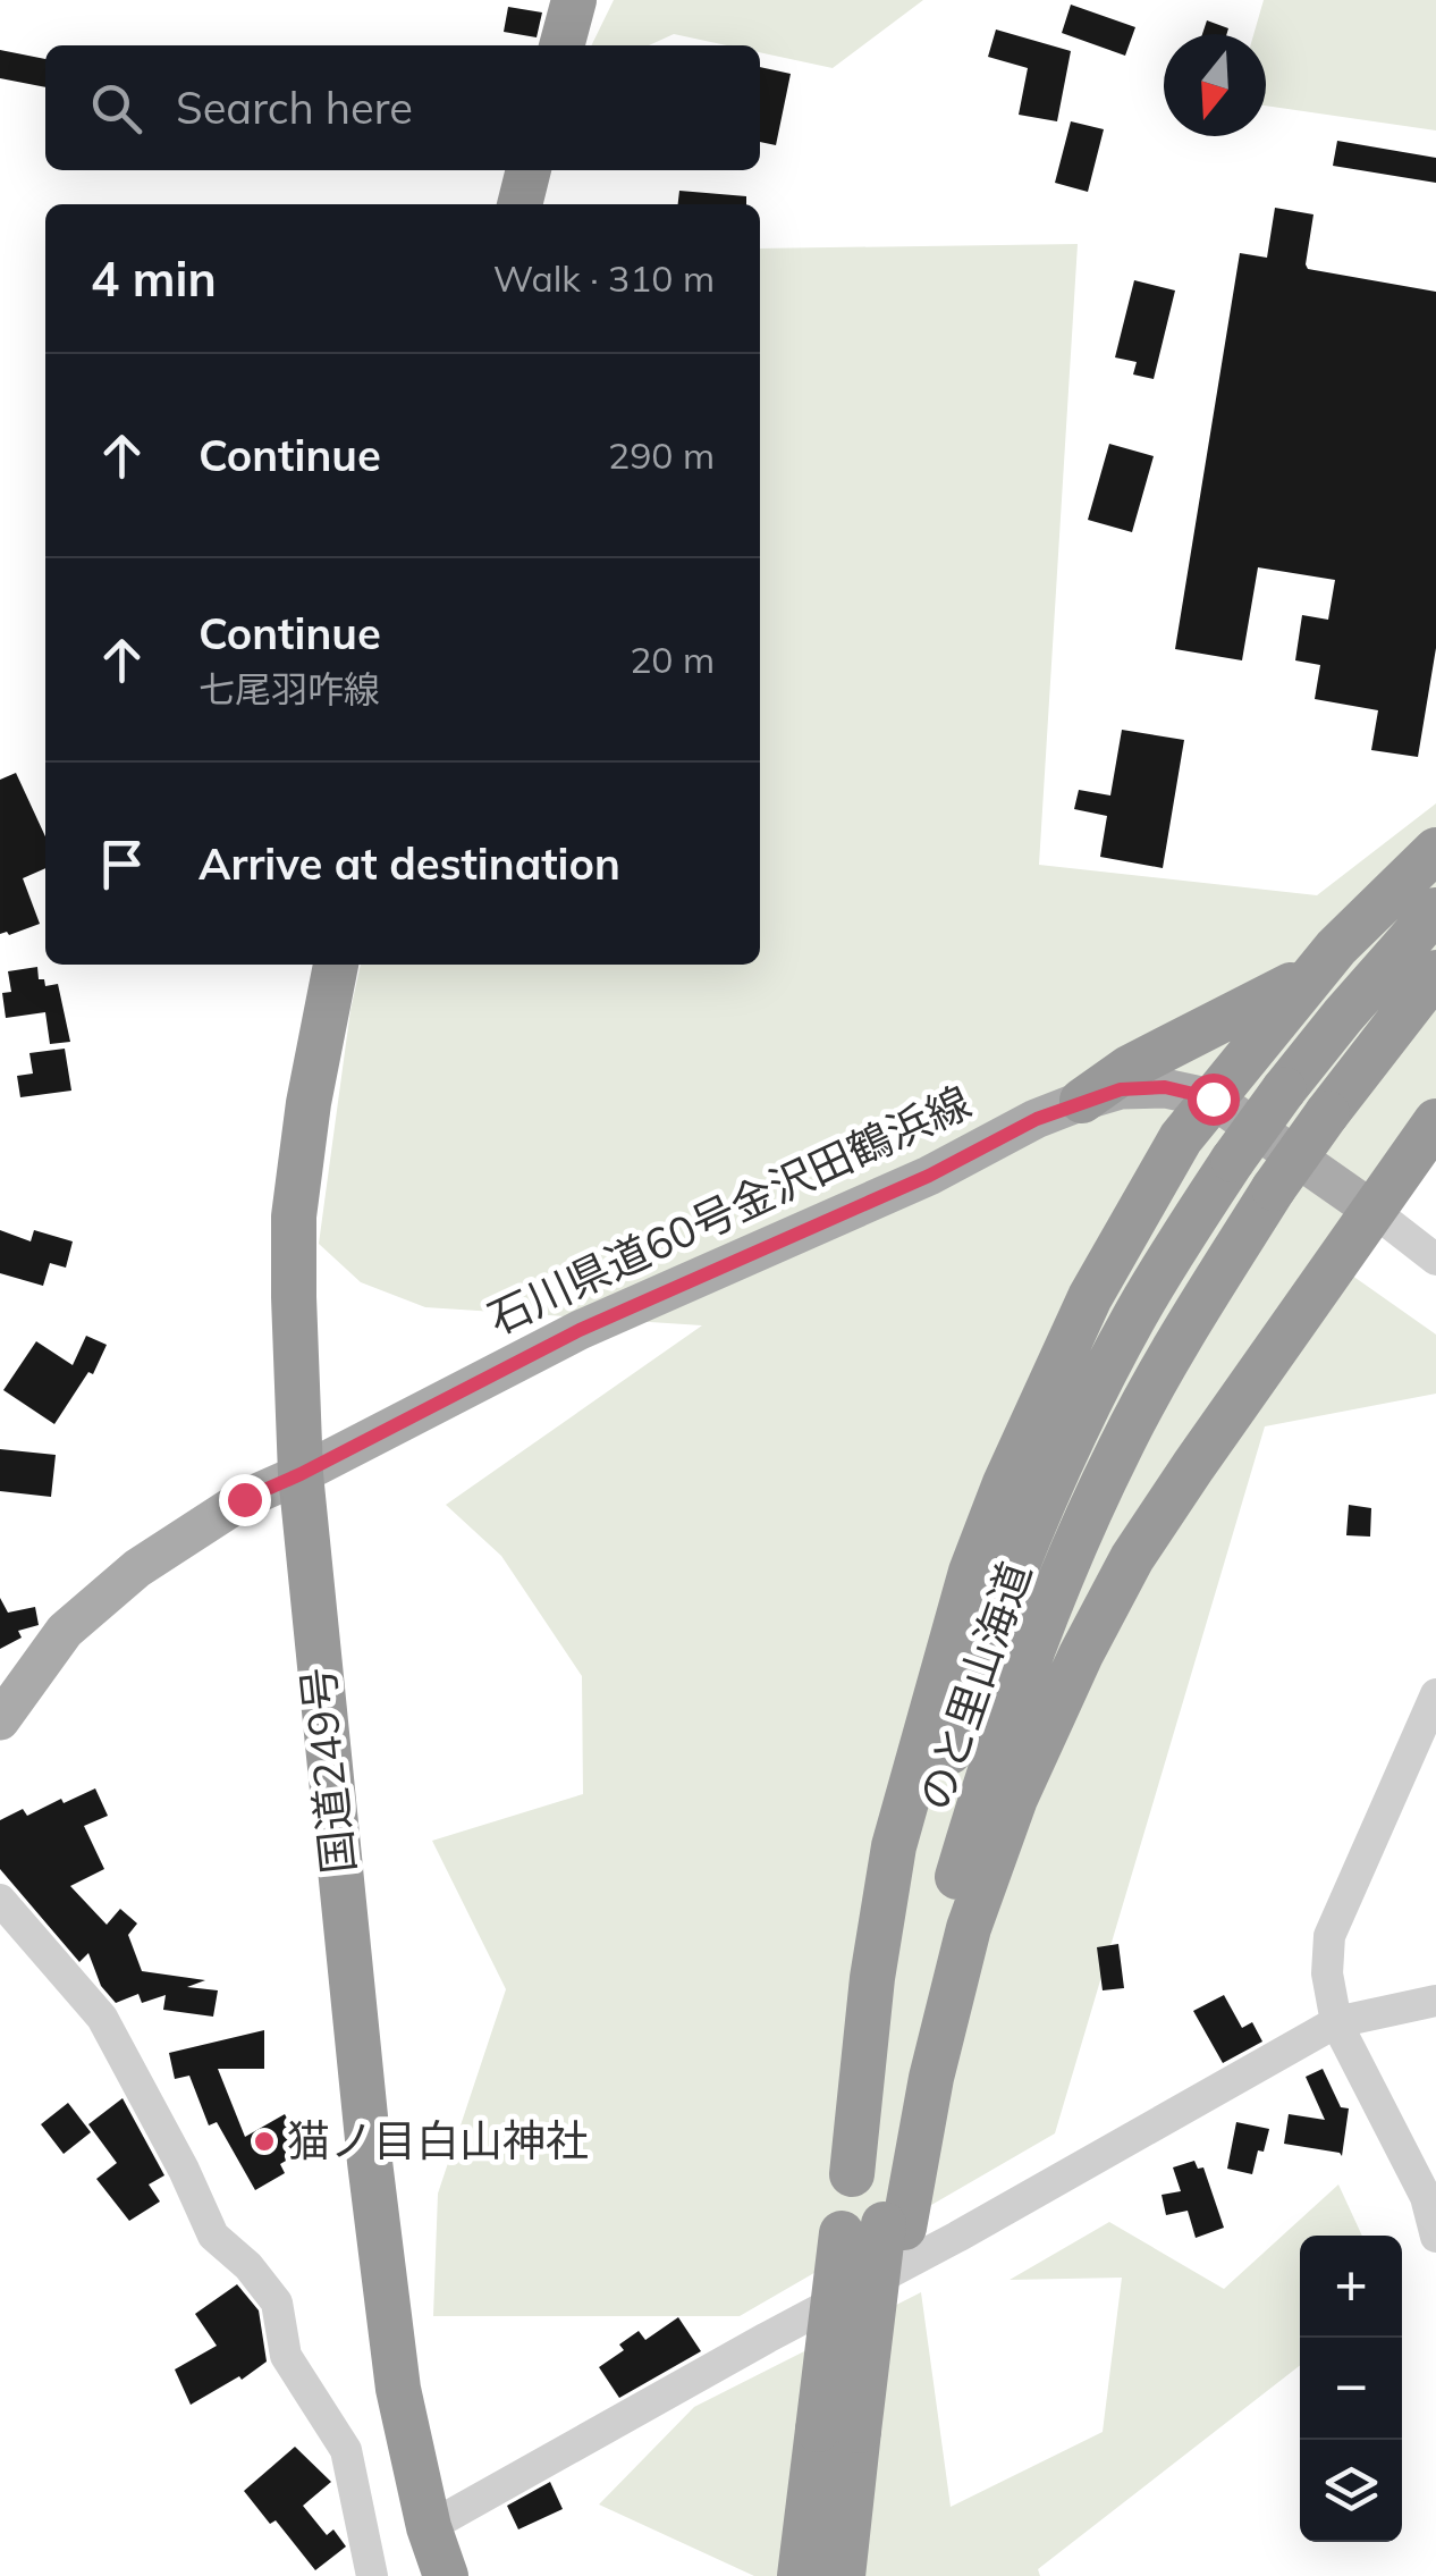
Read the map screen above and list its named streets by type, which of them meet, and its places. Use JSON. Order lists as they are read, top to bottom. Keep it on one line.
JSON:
{"streets":{"highway":["のと里山海道","国道249号"],"main road":["石川県道60号金沢田鶴浜線"]},"crossings":[["石川県道60号金沢田鶴浜線","国道249号"]],"places":["猫ノ目白山神社"],"north":"bottom","page":{"search":"Search here","heading":["4 min","Walk · 310 m"],"list":[["Continue","290 m"],["Continue","七尾羽咋線","20 m"],"Arrive at destination"],"map_buttons":["+","−"]}}
